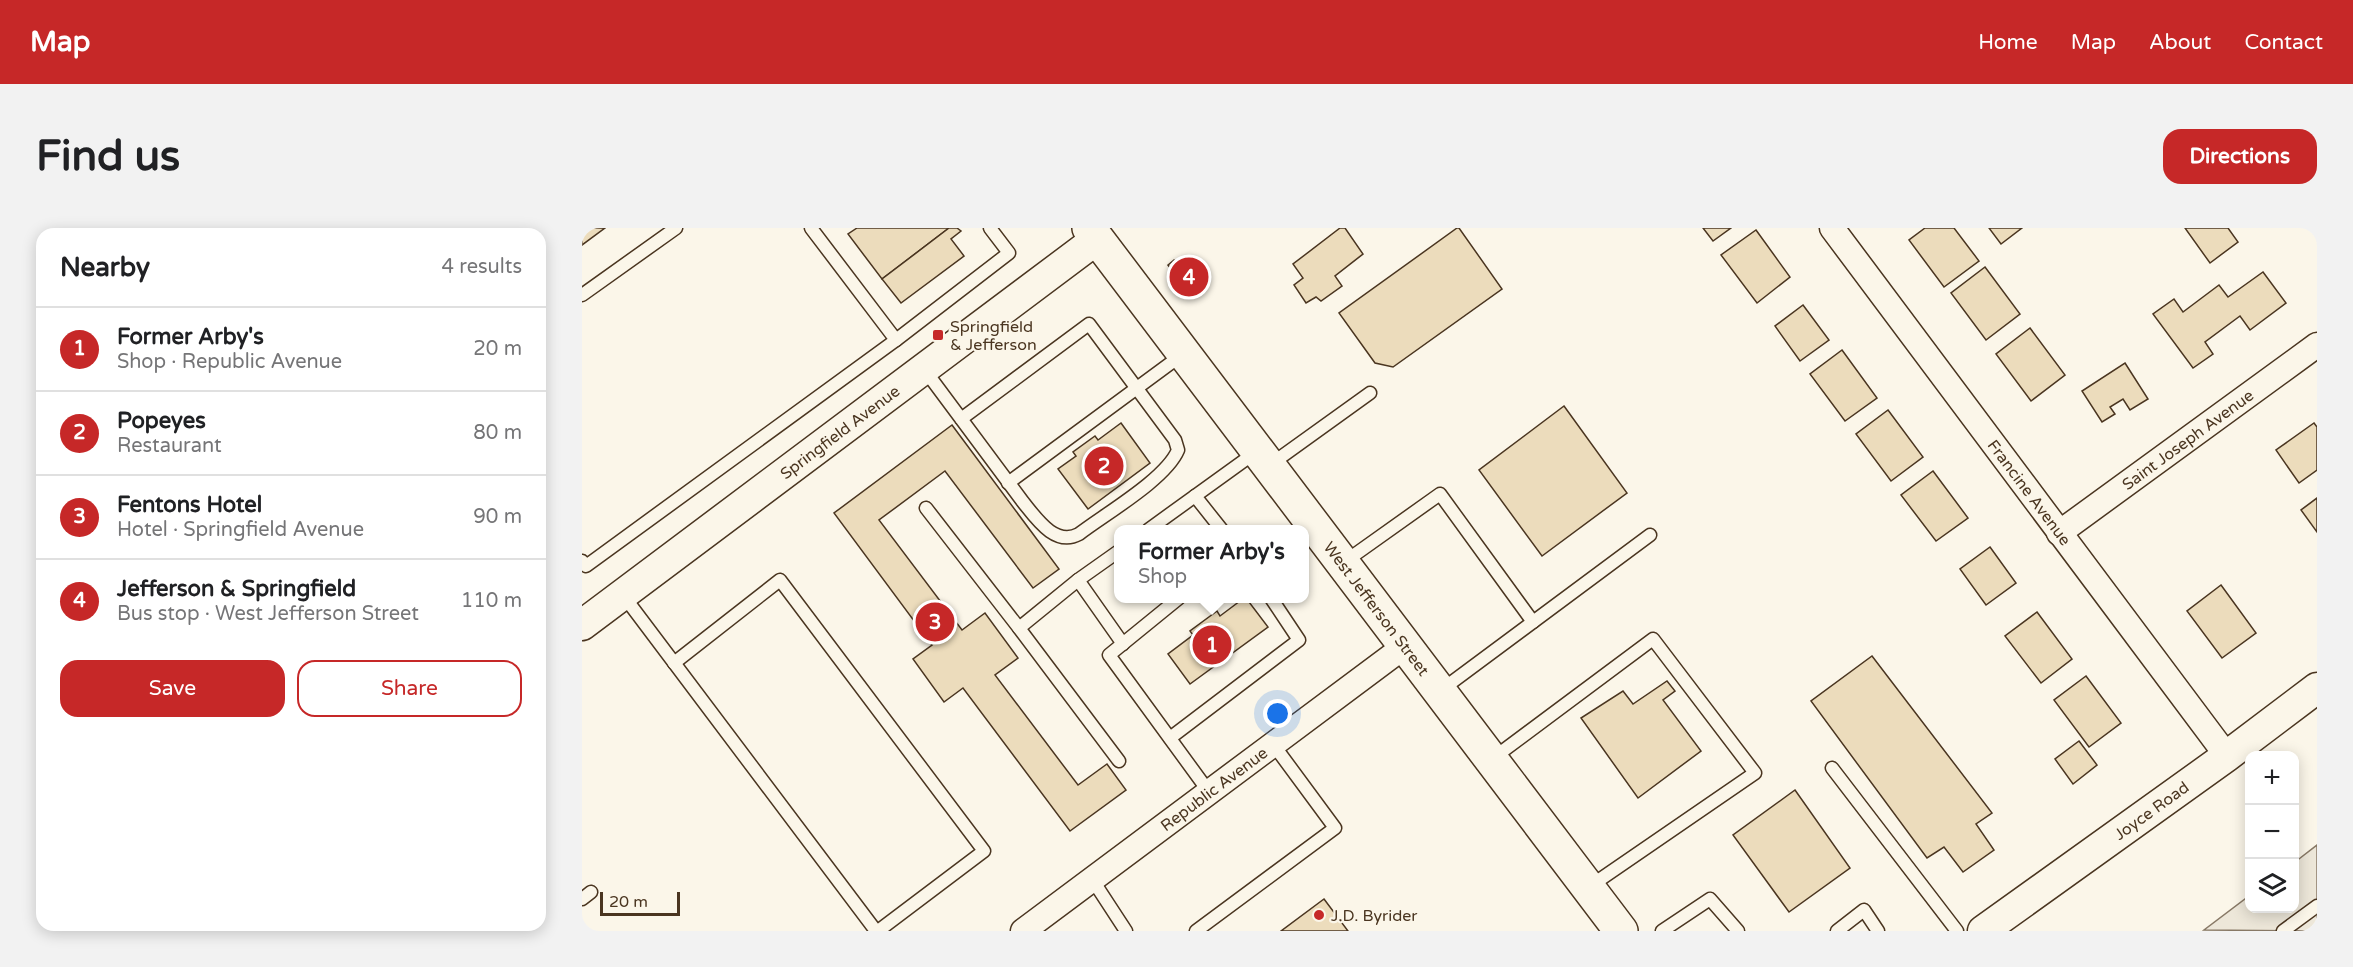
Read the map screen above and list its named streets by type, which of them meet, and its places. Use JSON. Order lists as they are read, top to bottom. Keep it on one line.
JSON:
{"streets":{"main road":["West Jefferson Street"],"street":["Springfield Avenue","Saint Joseph Avenue","Francine Avenue","Republic Avenue","Joyce Road"]},"crossings":[["Springfield Avenue","West Jefferson Street"],["Saint Joseph Avenue","Francine Avenue"],["Francine Avenue","Joyce Road"],["West Jefferson Street","Republic Avenue"]],"places":{"transit":["Springfield & Jefferson"],"other":["J.D. Byrider"]},"scale_bar":"20 m","page":{"header":"Map","nav":["Home","Map","About","Contact"],"buttons":["Directions",["Save","Share"]],"title":"Find us","heading":["Nearby","4 results"],"pins":["4","2","3","1"],"list":[{"mark":"1","name":"Former Arby's","note":"Shop · Republic Avenue","value":"20 m"},{"mark":"2","name":"Popeyes","note":"Restaurant","value":"80 m"},{"mark":"3","name":"Fentons Hotel","note":"Hotel · Springfield Avenue","value":"90 m"},{"mark":"4","name":"Jefferson & Springfield","note":"Bus stop · West Jefferson Street","value":"110 m"}],"popup":["Former Arby's","Shop"],"map_buttons":["+","−"],"scale":"20 m"}}
